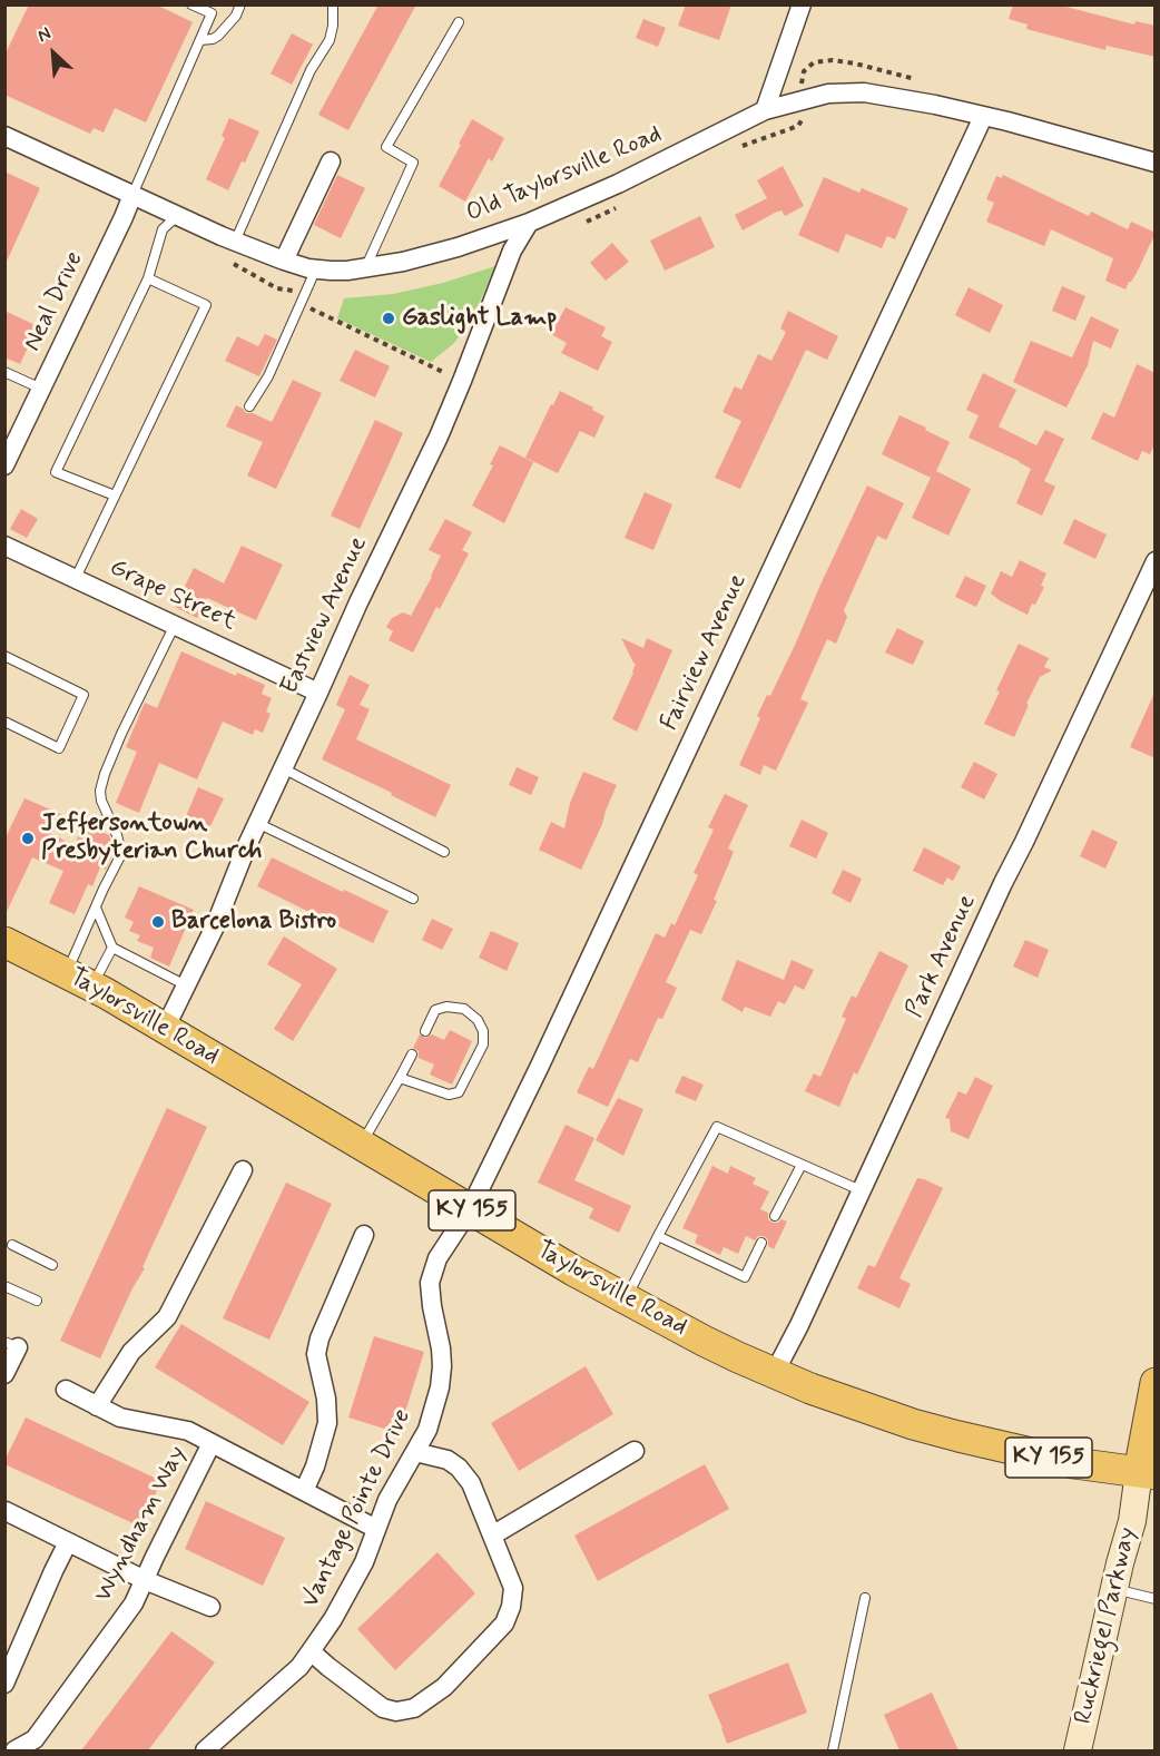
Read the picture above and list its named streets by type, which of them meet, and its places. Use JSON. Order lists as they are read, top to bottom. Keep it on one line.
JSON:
{"streets":{"main road":["Taylorsville Road","KY 155","Ruckriegel Parkway"],"street":["Old Taylorsville Road","Neal Drive","Grape Street","Eastview Avenue","Fairview Avenue","Park Avenue","Vantage Pointe Drive","Wyndham Way"]},"crossings":[["Old Taylorsville Road","Neal Drive"],["Old Taylorsville Road","Eastview Avenue"],["Old Taylorsville Road","Fairview Avenue"],["Grape Street","Eastview Avenue"],["Eastview Avenue","Taylorsville Road"],["Fairview Avenue","Taylorsville Road"],["Fairview Avenue","Vantage Pointe Drive"],["Park Avenue","Taylorsville Road"],["Taylorsville Road","Vantage Pointe Drive"],["Taylorsville Road","Ruckriegel Parkway"]],"places":["Gaslight Lamp","Jeffersontown Presbyterian Church","Barcelona Bistro"],"north":"top left"}
